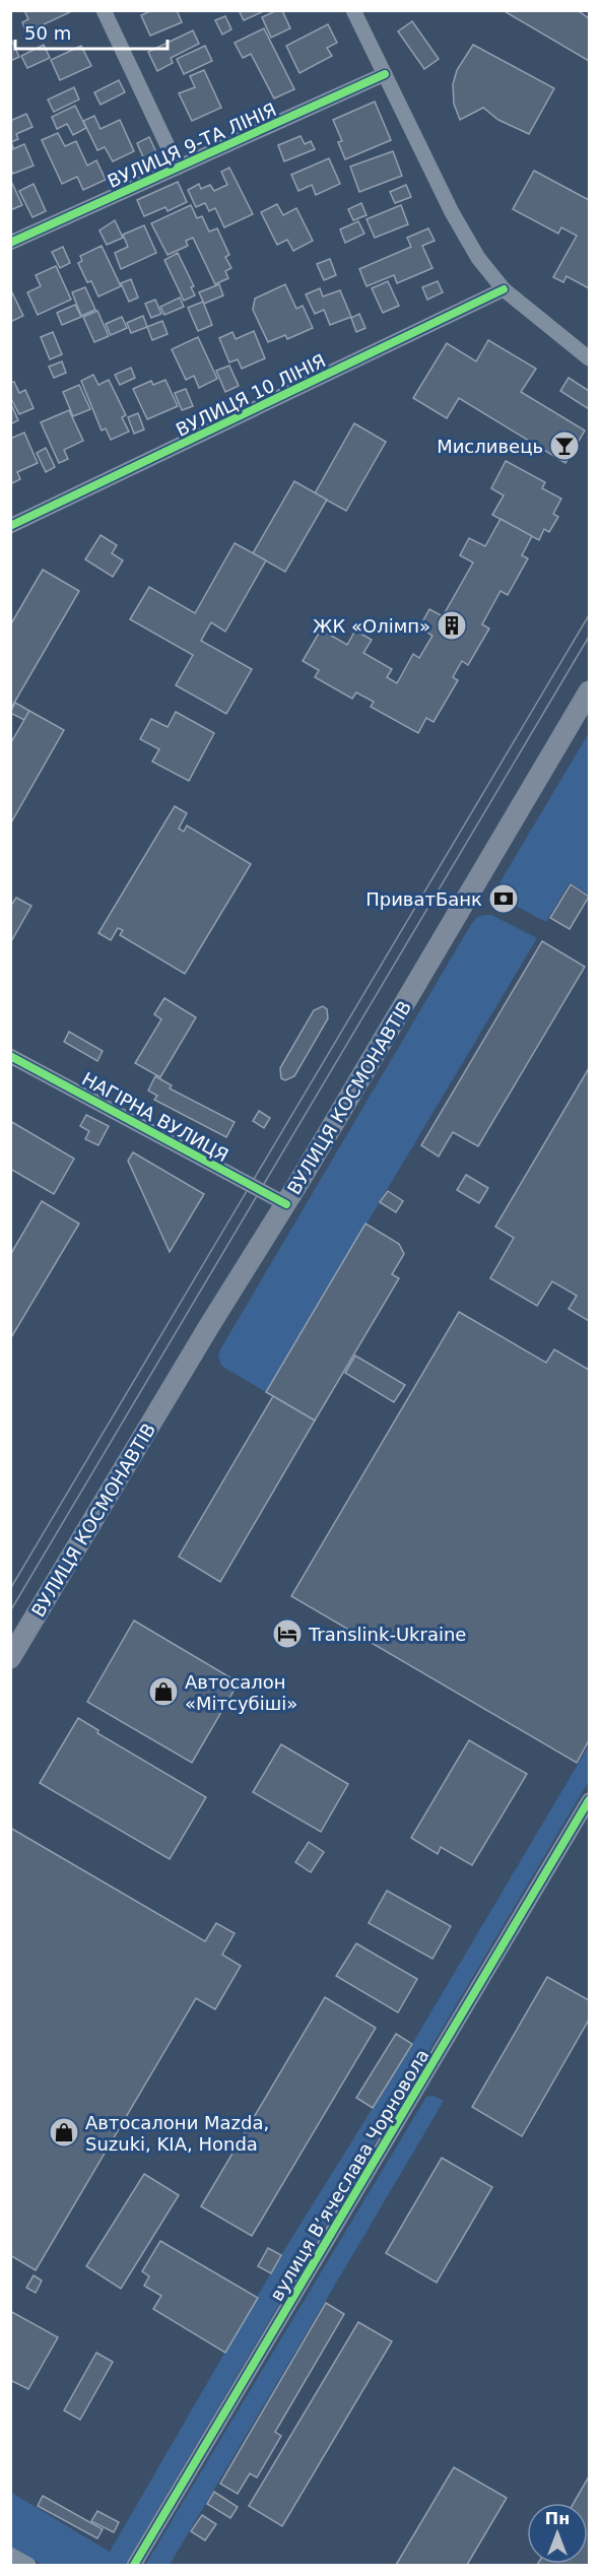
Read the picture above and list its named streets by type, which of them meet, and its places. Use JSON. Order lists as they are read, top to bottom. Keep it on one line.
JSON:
{"streets":{"main road":["ВУЛИЦЯ КОСМОНАВТІВ"],"street":["ВУЛИЦЯ 9-ТА ЛІНІЯ","ВУЛИЦЯ 10 ЛІНІЯ","НАГІРНА ВУЛИЦЯ","вулиця Вʼячеслава Чорновола"]},"crossings":[["ВУЛИЦЯ КОСМОНАВТІВ","НАГІРНА ВУЛИЦЯ"]],"places":{"bar":["Мисливець"],"building":["ЖК «Олімп»"],"bank":["ПриватБанк"],"hotel":["Translink-Ukraine"],"shop":["Автосалон «Мітсубіші»","Автосалони Mazda, Suzuki, KIA, Honda"]},"scale_bar":"50 m","north":"top"}
